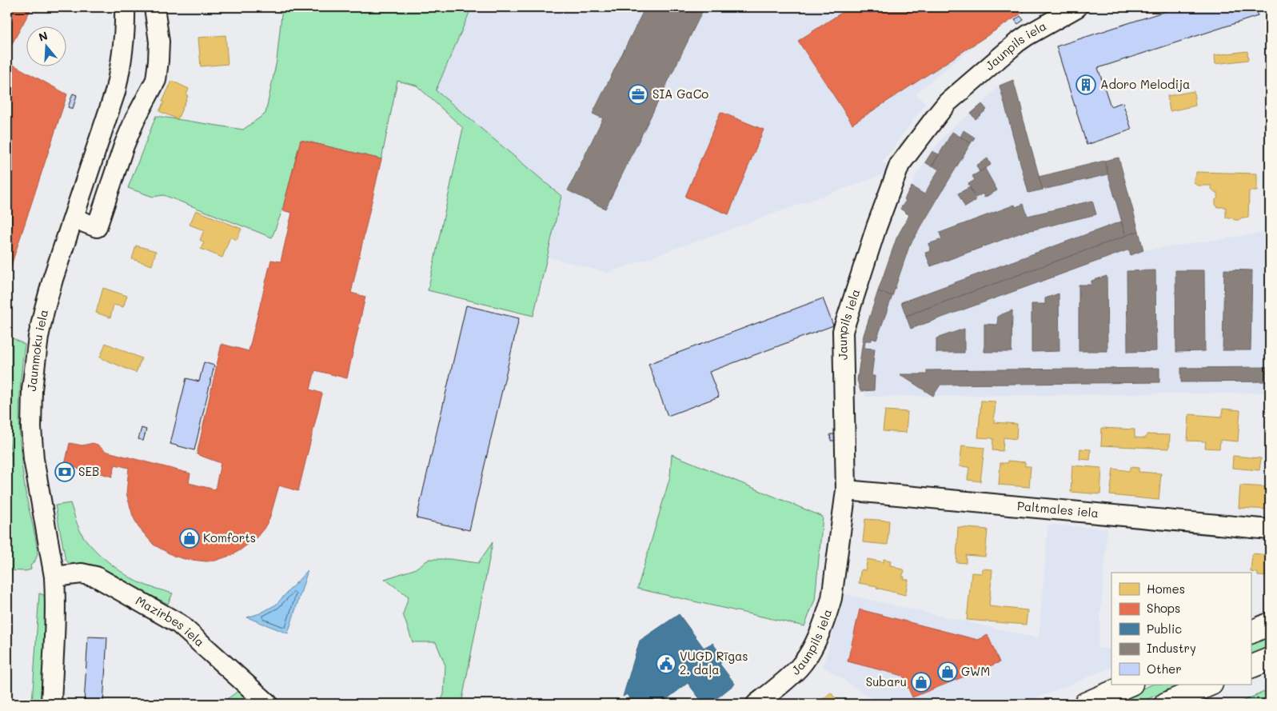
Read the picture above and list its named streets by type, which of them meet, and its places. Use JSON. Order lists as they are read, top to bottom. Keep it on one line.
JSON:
{"streets":{"street":["Jaunpils iela","Jaunmoku iela","Paltmales iela","Mazirbes iela"]},"crossings":[["Jaunpils iela","Paltmales iela"],["Jaunmoku iela","Mazirbes iela"]],"places":{"building":["Adoro Melodija"],"office":["SIA GaCo"],"bank":["SEB"],"shop":["Komforts","GWM","Subaru"],"public building":["VUGD Rīgas 2. daļa"]},"legend":["Homes","Shops","Public","Industry","Other"],"north":"top"}
